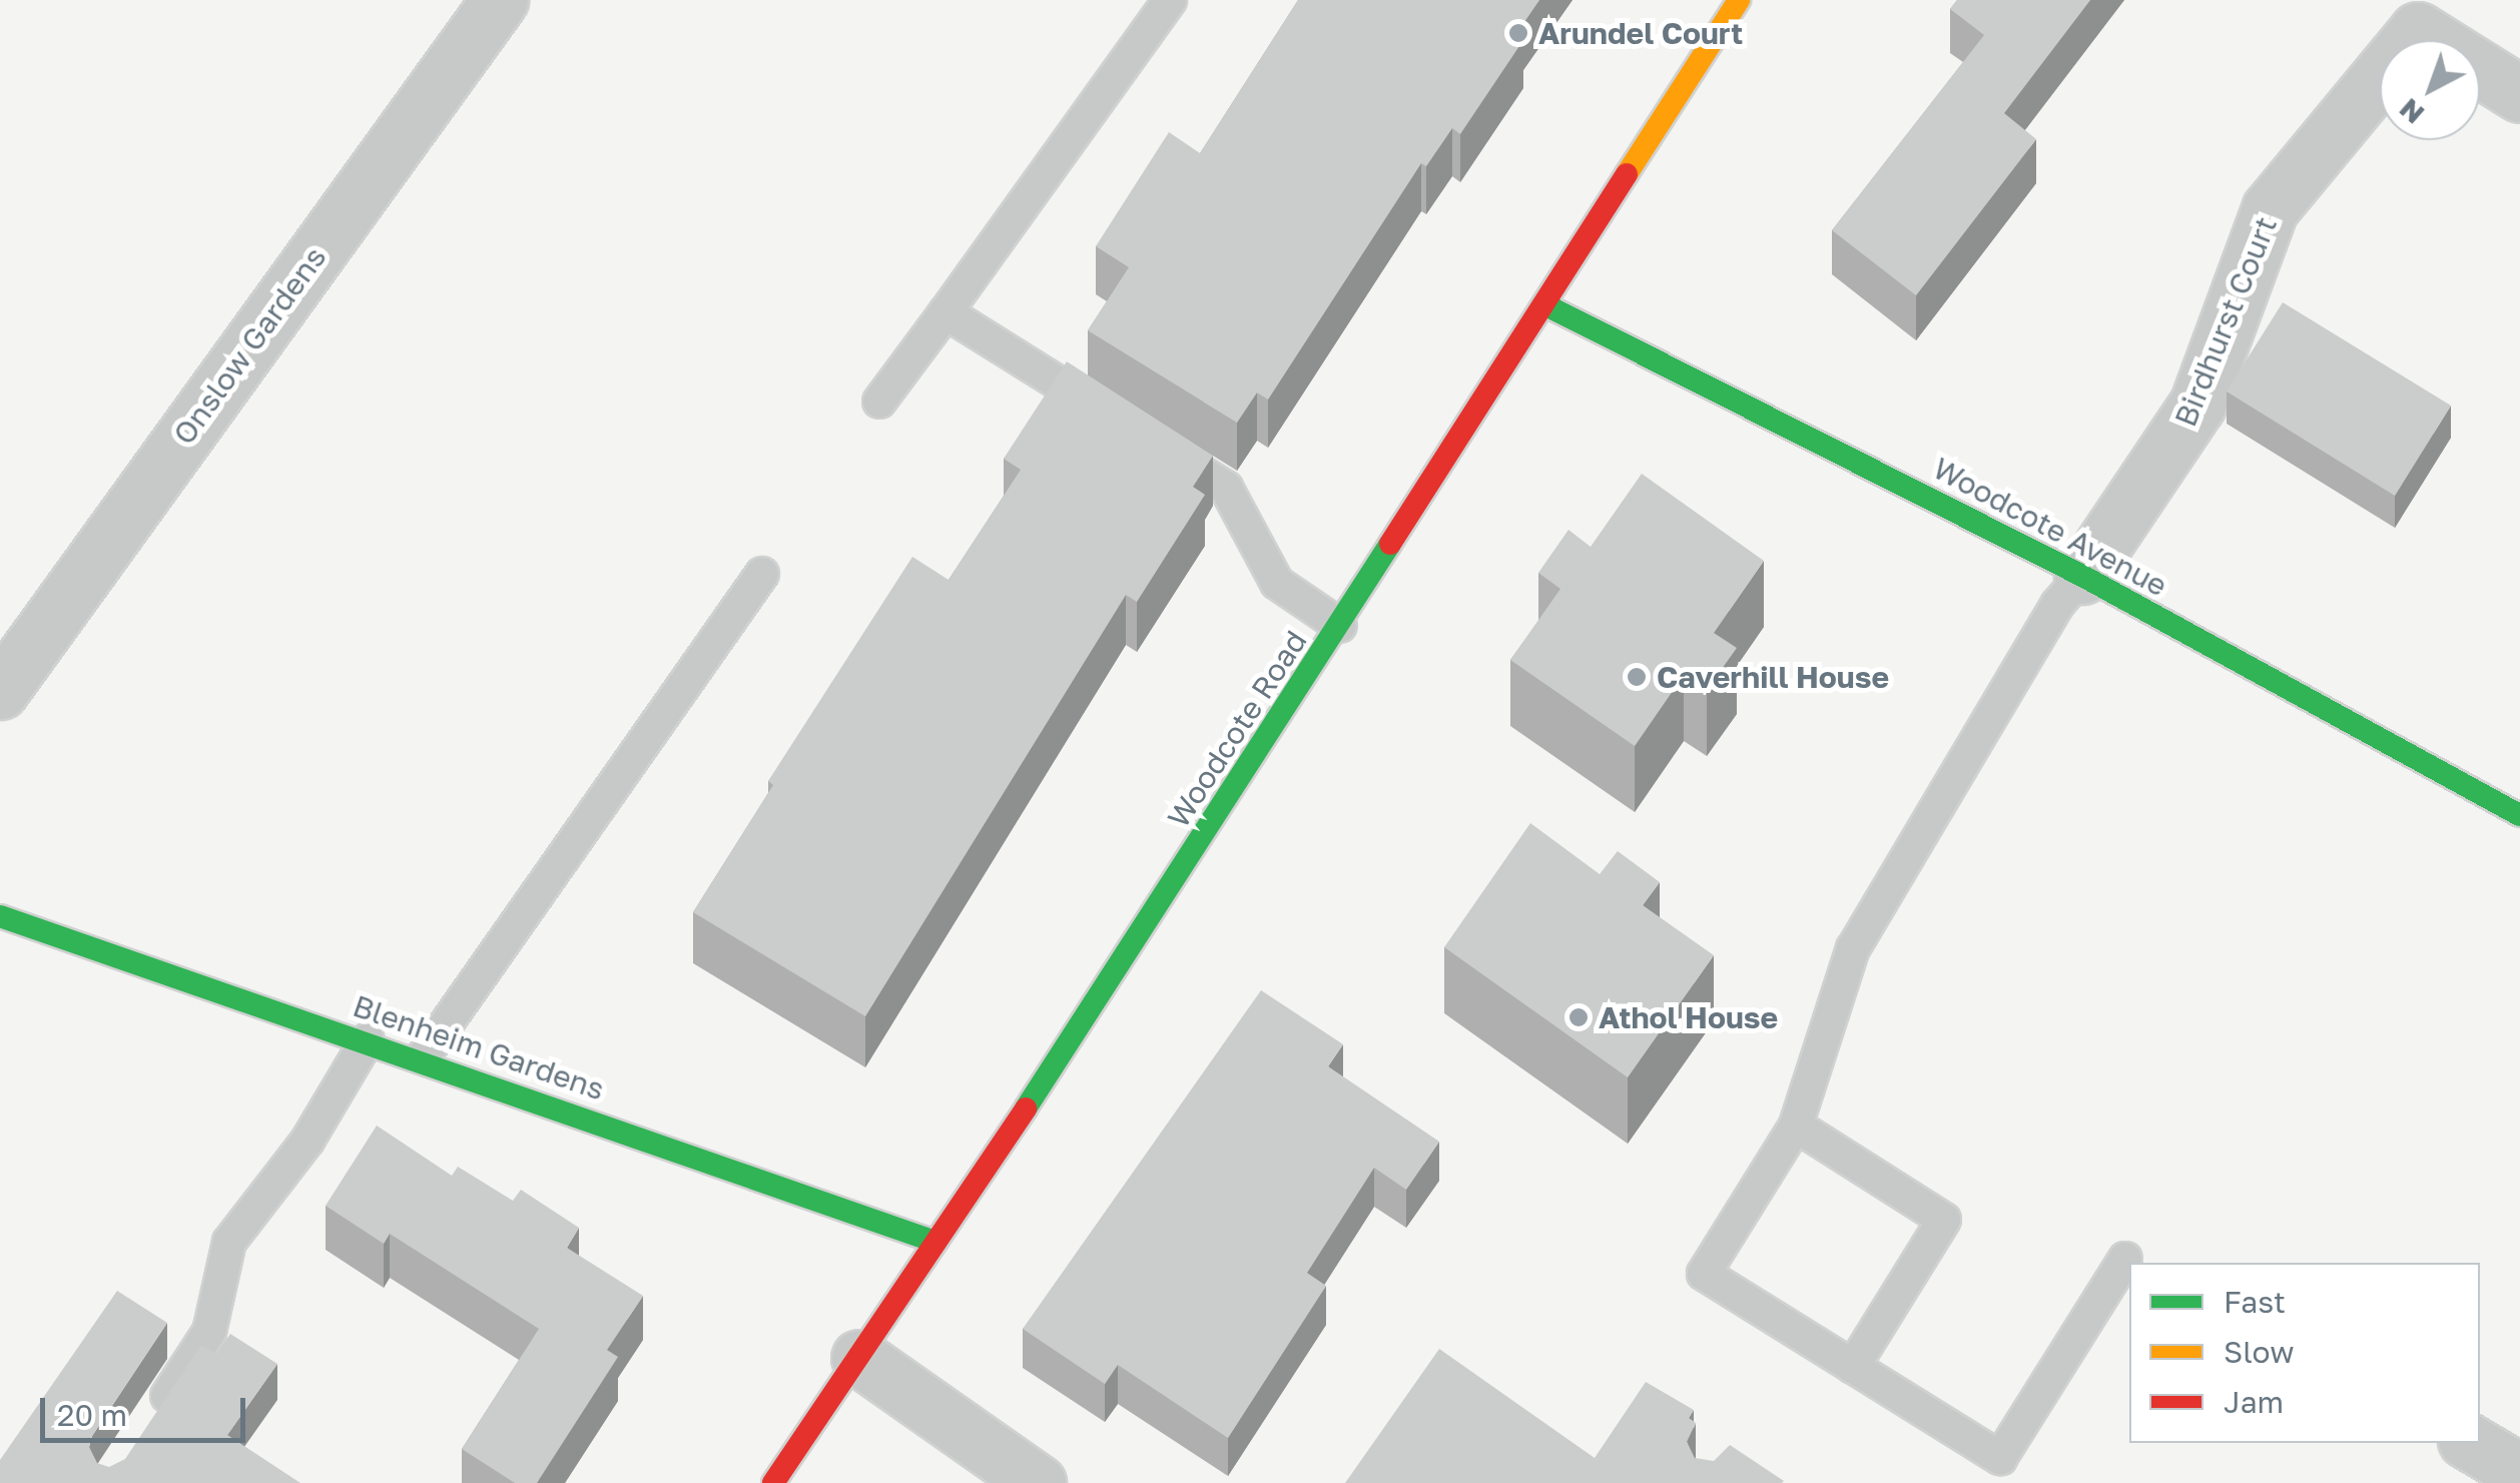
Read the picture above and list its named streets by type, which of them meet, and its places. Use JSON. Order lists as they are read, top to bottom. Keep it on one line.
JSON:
{"streets":{"street":["Birdhurst Court","Onslow Gardens","Woodcote Avenue","Woodcote Road","Blenheim Gardens"]},"crossings":[["Birdhurst Court","Woodcote Avenue"],["Woodcote Avenue","Woodcote Road"],["Woodcote Road","Blenheim Gardens"]],"places":["Arundel Court","Caverhill House","Athol House"],"legend":["Fast","Slow","Jam"],"scale_bar":"20 m","north":"bottom left"}
